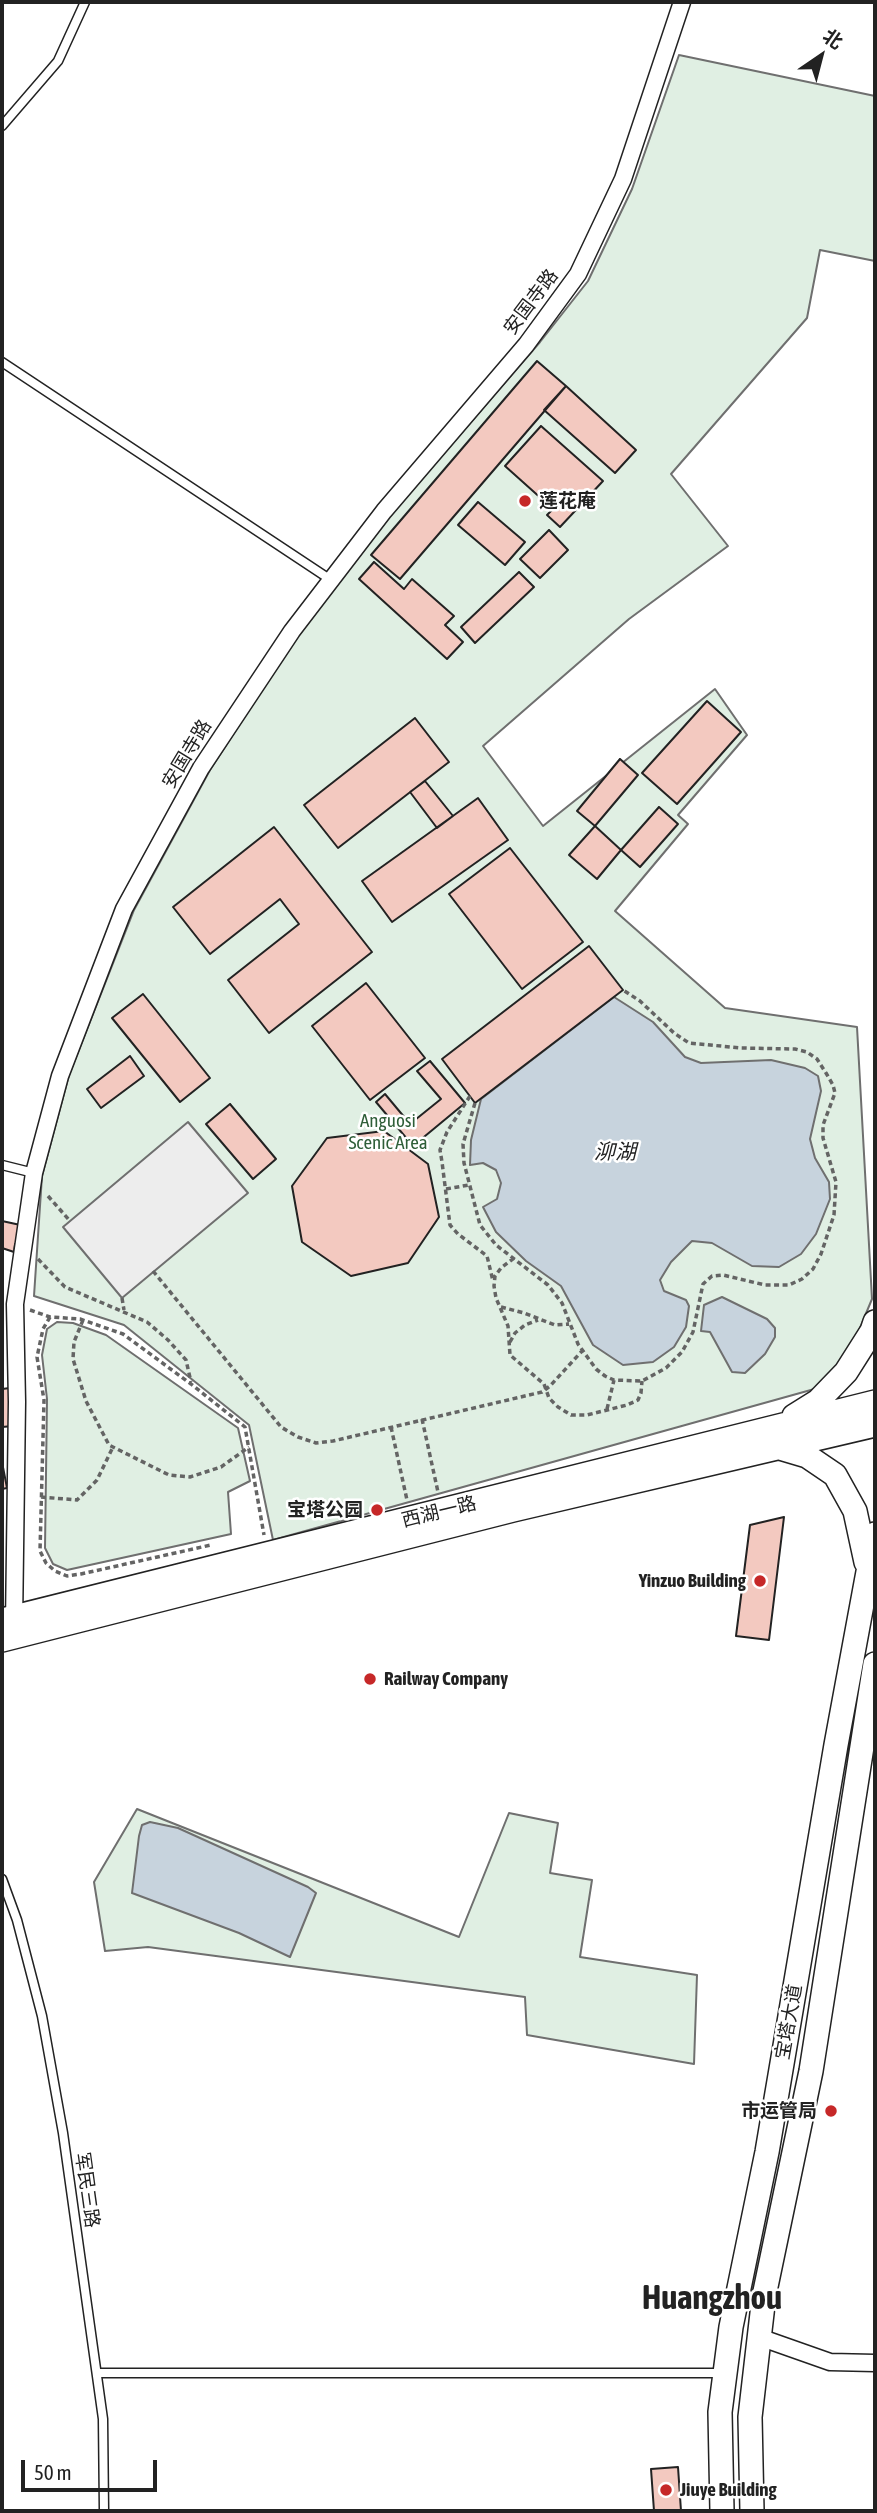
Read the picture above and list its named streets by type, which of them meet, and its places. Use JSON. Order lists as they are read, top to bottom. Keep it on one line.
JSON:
{"streets":{"main road":["西湖一路","宝塔大道"],"street":["安国寺路"],"lane":["军民三路"]},"crossings":[["安国寺路","西湖一路"]],"districts":["Huangzhou"],"water":["泖湖"],"parks":["Anguosi Scenic Area"],"places":["莲花庵","宝塔公园","Yinzuo Building","Railway Company","市运管局","Jiuye Building"],"scale_bar":"50 m","north":"top right"}
